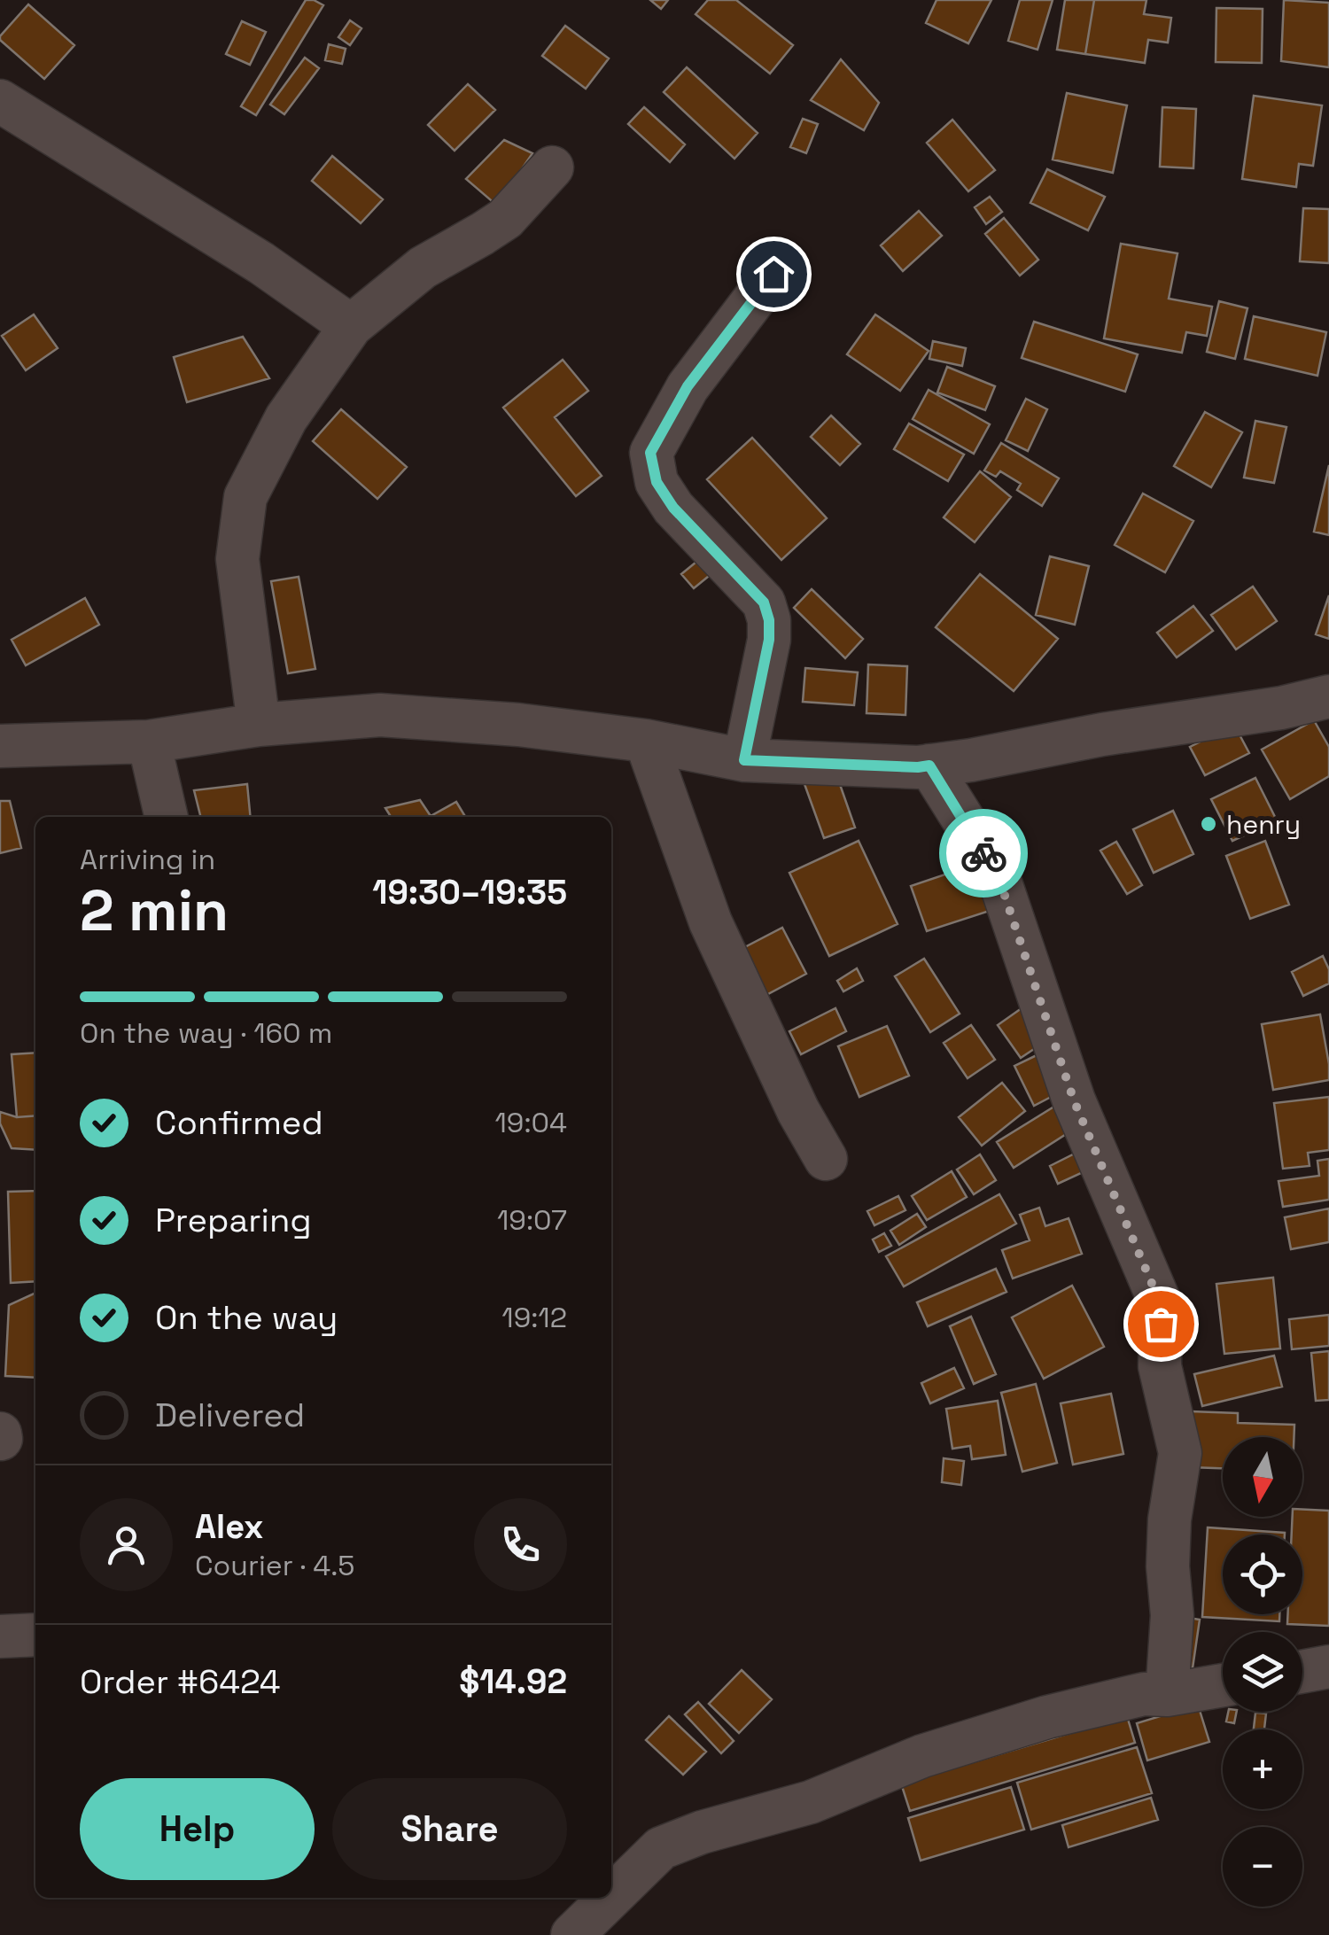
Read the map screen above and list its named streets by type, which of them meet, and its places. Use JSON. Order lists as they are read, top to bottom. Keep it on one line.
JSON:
{"places":["henry"],"north":"bottom","page":{"heading":["2 min","Arriving in","19:30–19:35"],"panel":["Alex","Courier · 4.5","Order #6424","$14.92"],"bar":"On the way · 160 m","list":[["Confirmed","19:04"],["Preparing","19:07"],["On the way","19:12"],"Delivered"],"map_buttons":["+","−"],"buttons":["Help","Share"]}}
